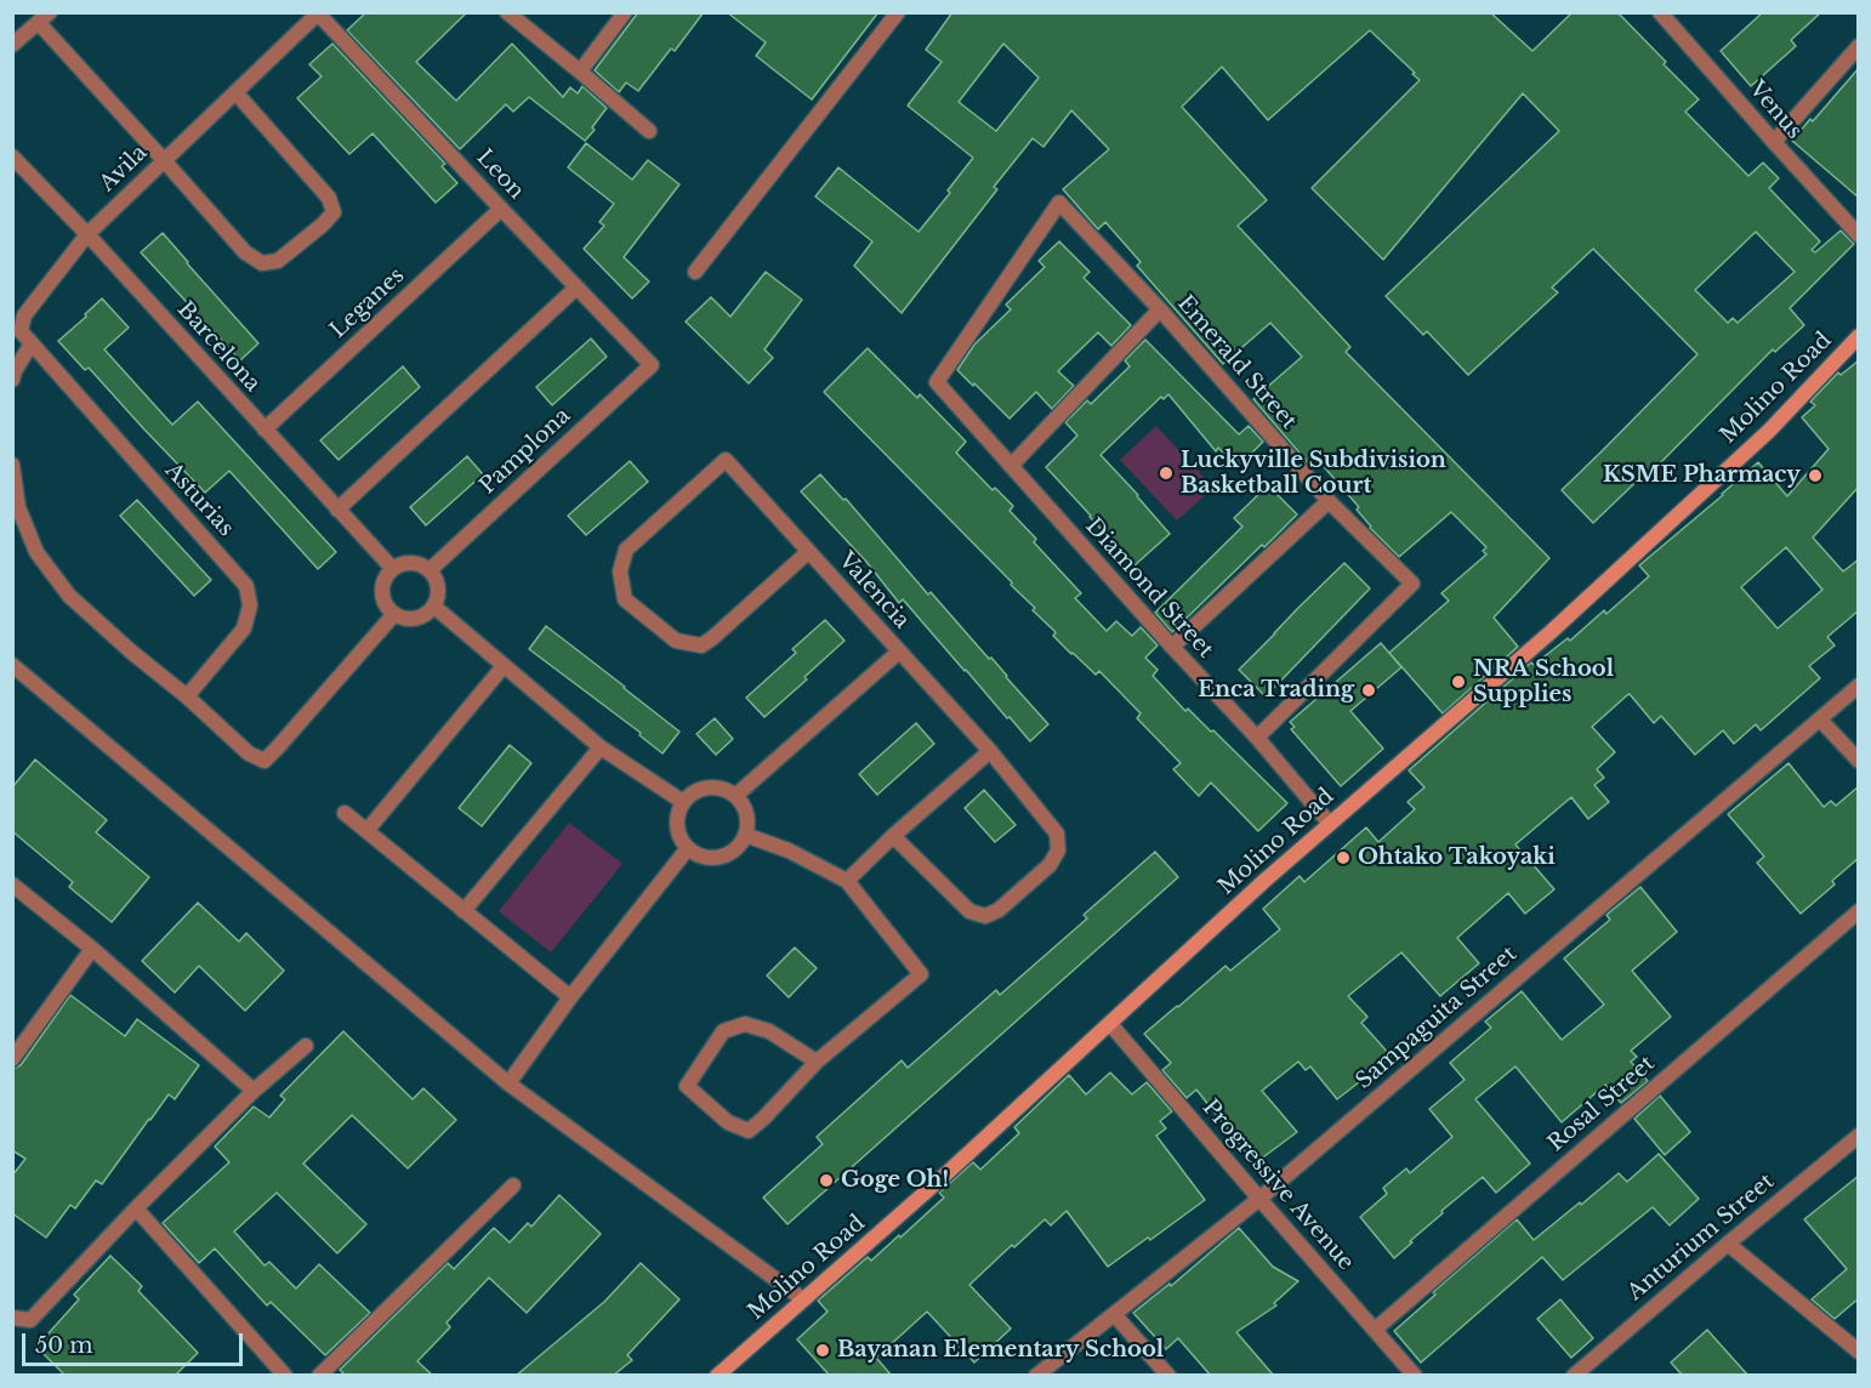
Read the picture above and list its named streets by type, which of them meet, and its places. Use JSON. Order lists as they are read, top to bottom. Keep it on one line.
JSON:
{"streets":{"main road":["Molino Road"],"street":["Venus","Avila","Leon","Leganes","Barcelona","Emerald Street","Pamplona","Asturias","Diamond Street","Valencia","Sampaguita Street","Rosal Street","Progressive Avenue","Anturium Street"]},"crossings":[["Avila","Leon"],["Avila","Barcelona"],["Avila","Asturias"],["Leon","Leganes"],["Leon","Pamplona"],["Leganes","Barcelona"],["Barcelona","Pamplona"],["Emerald Street","Diamond Street"],["Molino Road","Diamond Street"],["Molino Road","Progressive Avenue"],["Sampaguita Street","Progressive Avenue"],["Rosal Street","Progressive Avenue"]],"places":["Luckyville Subdivision Basketball Court","KSME Pharmacy","NRA School Supplies","Enca Trading","Ohtako Takoyaki","Goge Oh!","Bayanan Elementary School"],"scale_bar":"50 m"}
